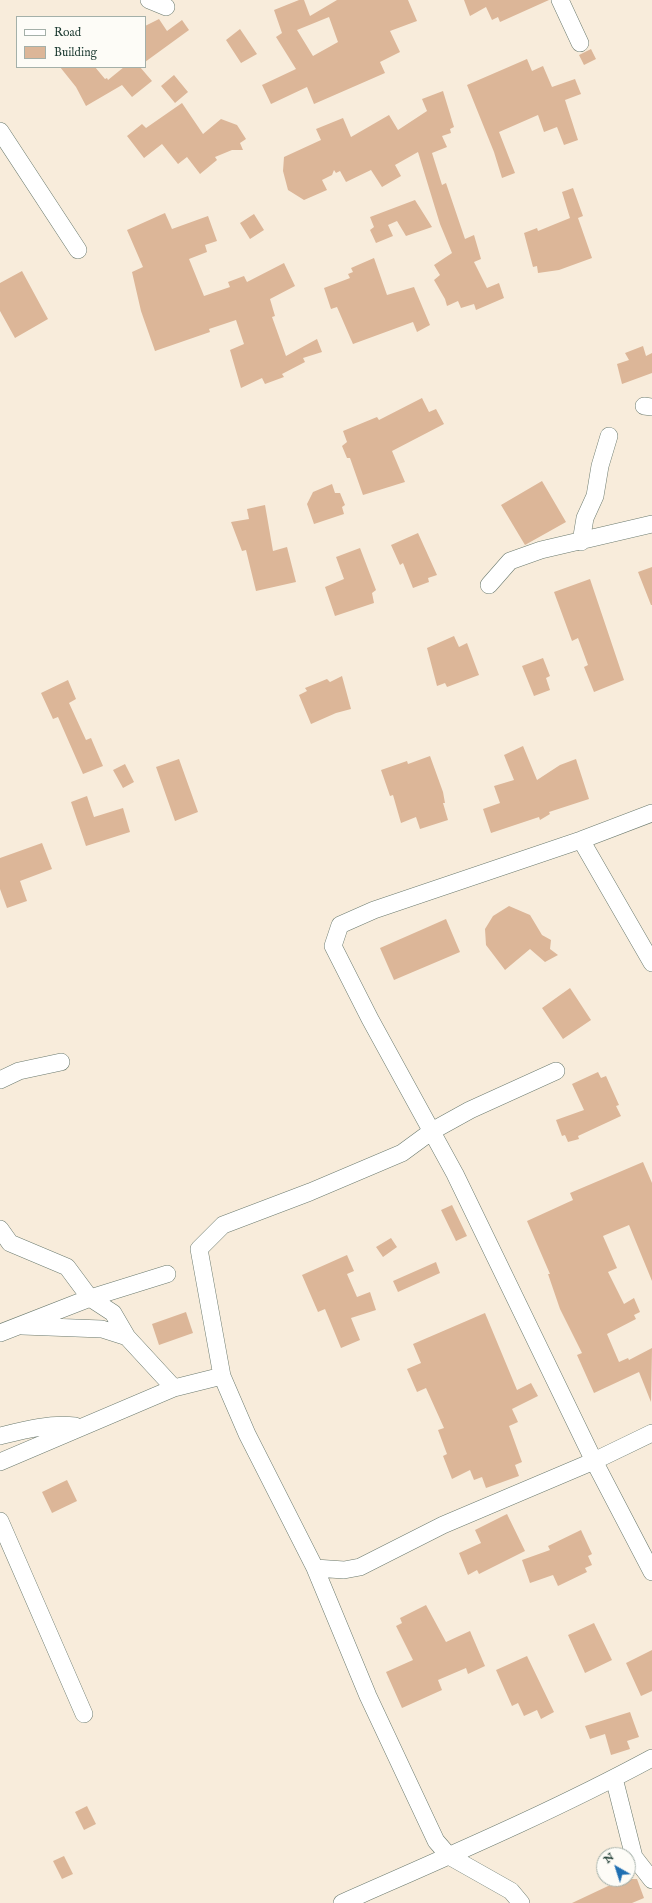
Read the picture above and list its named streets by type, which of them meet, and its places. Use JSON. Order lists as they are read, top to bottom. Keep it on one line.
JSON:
{"legend":["Road","Building"],"north":"top left"}
